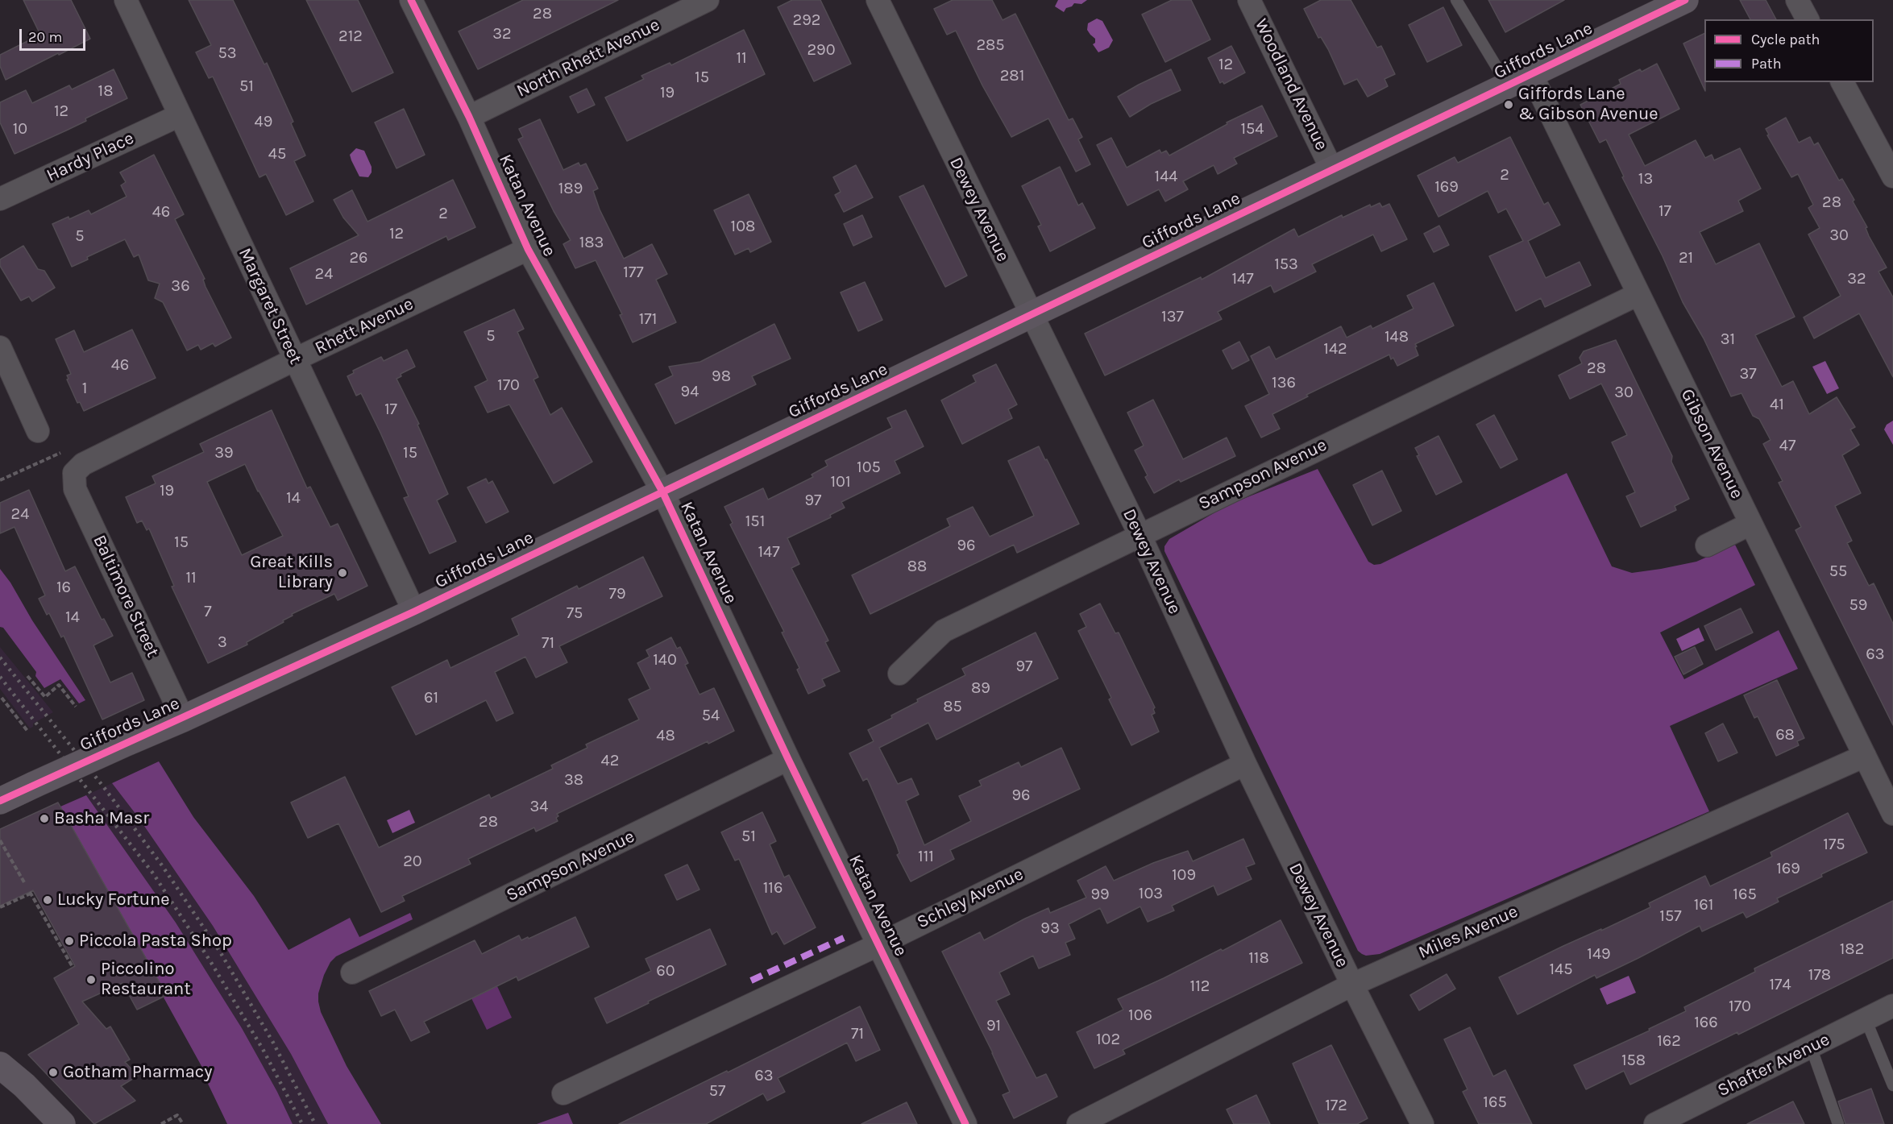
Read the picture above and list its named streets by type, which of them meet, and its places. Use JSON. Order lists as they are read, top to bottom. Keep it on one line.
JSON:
{"streets":{"street":["Giffords Lane","North Rhett Avenue","Woodland Avenue","Hardy Place","Katan Avenue","Dewey Avenue","Margaret Street","Rhett Avenue","Gibson Avenue","Sampson Avenue","Baltimore Street","Schley Avenue","Miles Avenue","Shafter Avenue"]},"crossings":[["Giffords Lane","Woodland Avenue"],["Giffords Lane","Katan Avenue"],["Giffords Lane","Dewey Avenue"],["Giffords Lane","Margaret Street"],["Giffords Lane","Gibson Avenue"],["Giffords Lane","Baltimore Street"],["North Rhett Avenue","Katan Avenue"],["Hardy Place","Margaret Street"],["Katan Avenue","Rhett Avenue"],["Katan Avenue","Sampson Avenue"],["Katan Avenue","Schley Avenue"],["Dewey Avenue","Sampson Avenue"],["Dewey Avenue","Schley Avenue"],["Dewey Avenue","Miles Avenue"],["Margaret Street","Rhett Avenue"],["Rhett Avenue","Baltimore Street"],["Gibson Avenue","Sampson Avenue"],["Gibson Avenue","Miles Avenue"]],"places":["Giffords Lane & Gibson Avenue","Great Kills Library","Basha Masr","Lucky Fortune","Piccola Pasta Shop","Piccolino Restaurant","Gotham Pharmacy"],"house_numbers":["28","292","32","212","285","290","53","11","12","281","15","51","18","19","12","49","10","154","45","2","144","13","169","189","28","17","46","2","108","12","30","5","183","26","21","153","177","24","147","32","36","137","171","5","148","31","142","46","28","37","98","136","170","1","94","30","41","17","47","39","15","105","101","19","14","97","24","151","15","96","147","88","55","11","16","79","59","7","75","14","3","71","63","140","97","89","61","85","54","68","48","42","38","96","34","28","51","175","111","20","169","109","116","103","99","165","161","157","93","182","149","118","145","60","178","174","112","170","106","166","91","71","102","162","158","63","57","165","172"],"legend":["Cycle path","Path"],"scale_bar":"20 m"}
